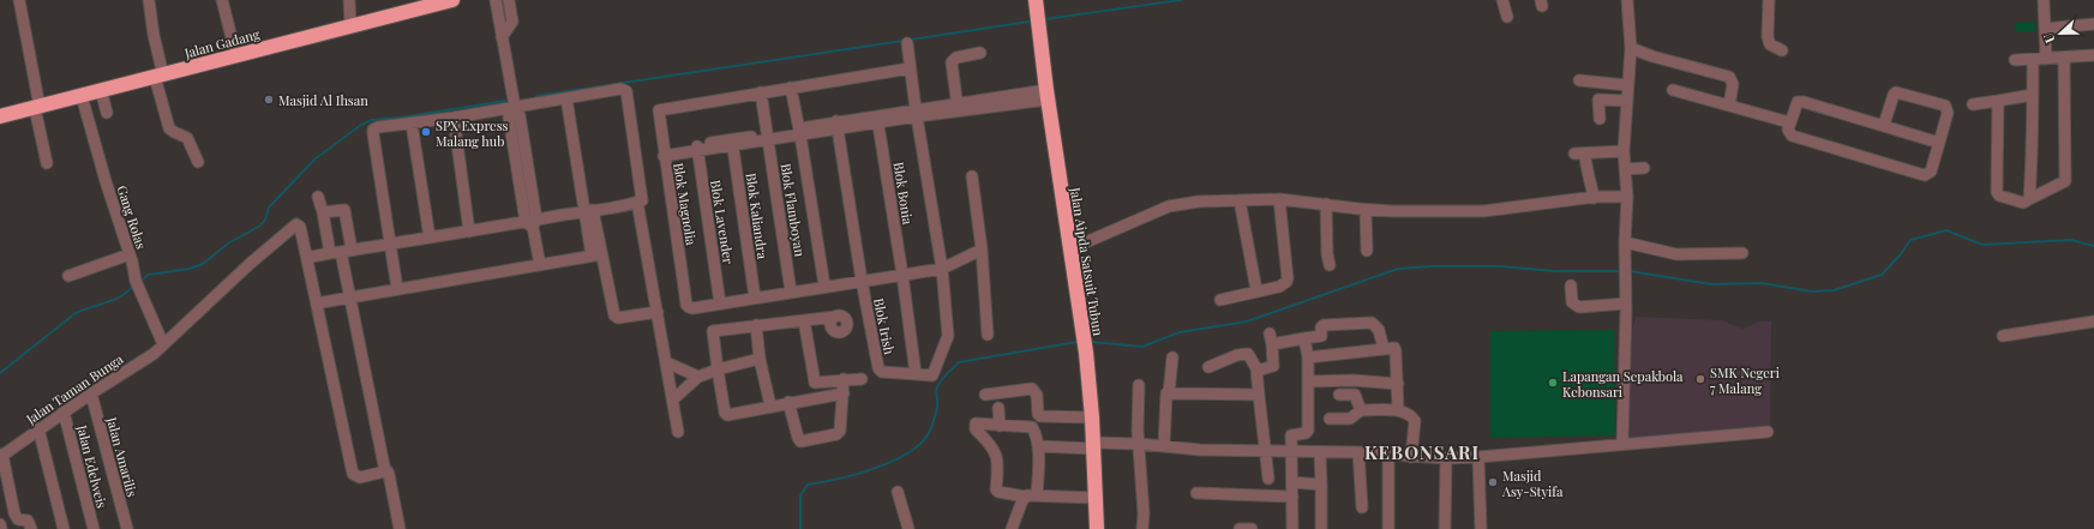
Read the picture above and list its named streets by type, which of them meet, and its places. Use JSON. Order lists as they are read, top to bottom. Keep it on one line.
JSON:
{"streets":{"highway":["Jalan Gadang","Jalan Aipda Satsuit Tubun"],"street":["Blok Bonia","Blok Magnolia","Blok Flamboyan","Blok Kaliandra","Gang Rolas","Blok Lavender","Blok Irish","Jalan Taman Bunga","Jalan Amarilis","Jalan Edelweis"]},"crossings":[["Jalan Gadang","Gang Rolas"],["Blok Bonia","Blok Irish"],["Blok Magnolia","Blok Flamboyan"],["Blok Magnolia","Blok Lavender"],["Gang Rolas","Jalan Taman Bunga"],["Jalan Taman Bunga","Jalan Amarilis"],["Jalan Taman Bunga","Jalan Edelweis"]],"districts":["KEBONSARI"],"places":["Masjid Al Ihsan","SPX Express Malang hub","SMK Negeri 7 Malang","Lapangan Sepakbola Kebonsari","Masjid Asy-Styifa"],"north":"left"}
